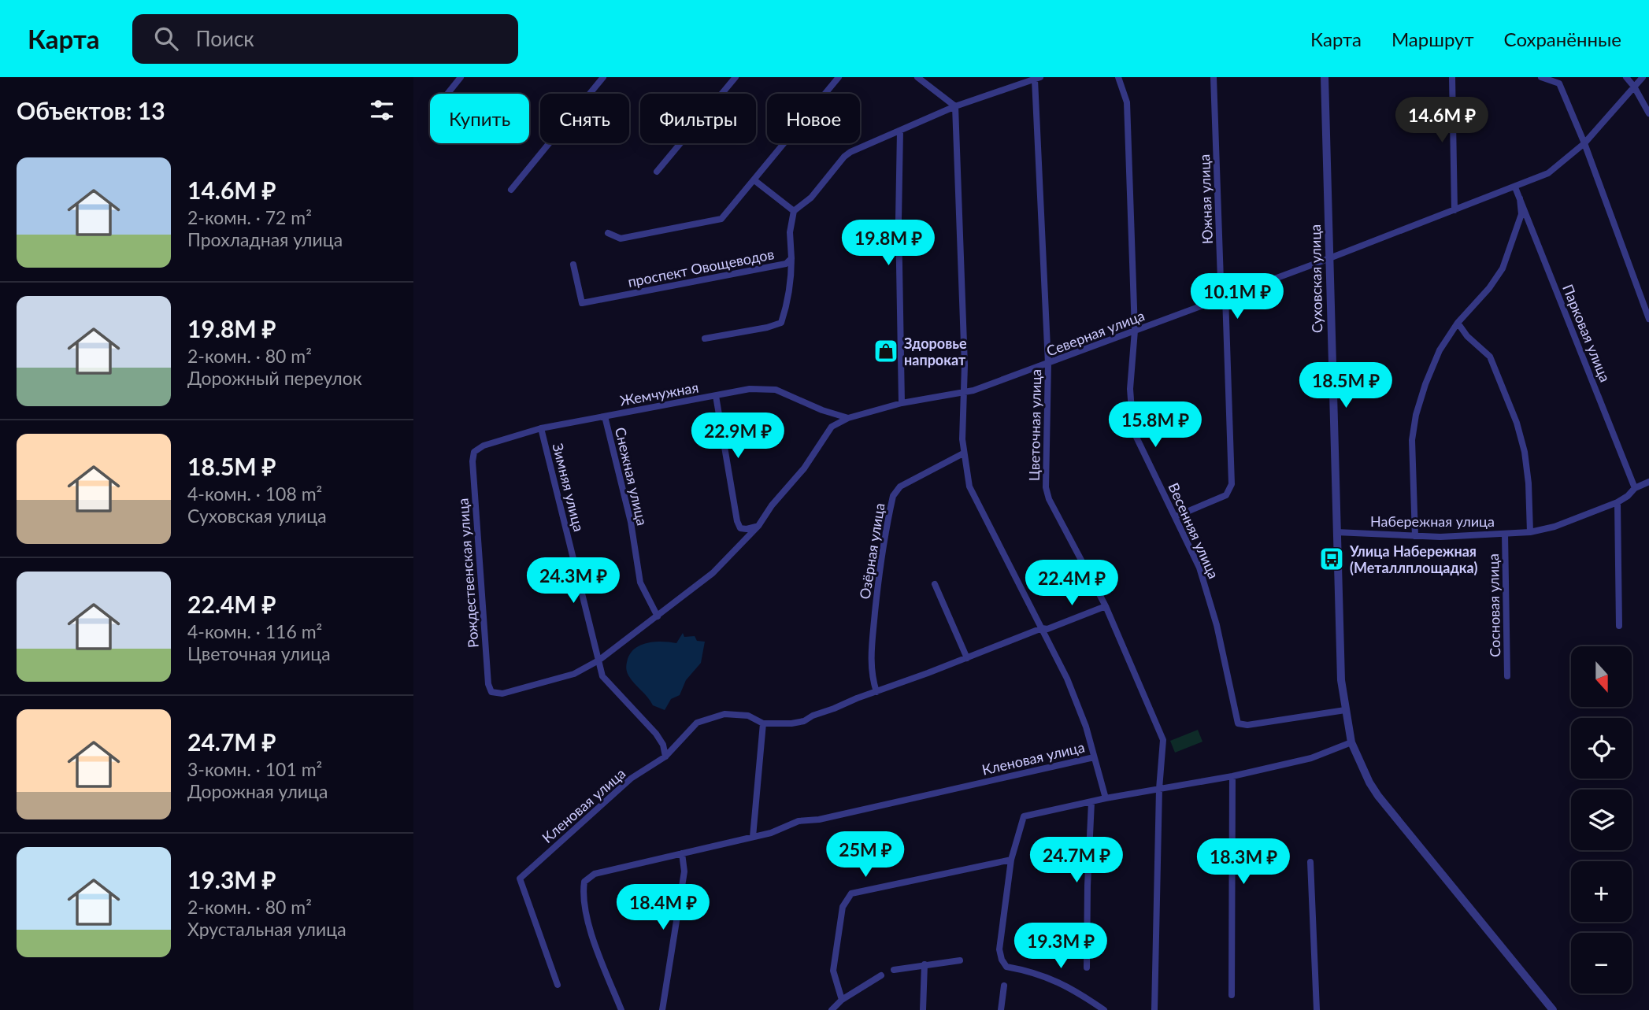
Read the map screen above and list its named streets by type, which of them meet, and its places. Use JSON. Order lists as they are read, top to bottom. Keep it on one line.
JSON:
{"streets":{"street":["Южная улица","проспект Овощеводов","Суховская улица","Северная улица","Парковая улица","Жемчужная","Цветочная улица","Снежная улица","Зимняя улица","Набережная улица","Весенняя улица","Озёрная улица","Рождественская улица","Сосновая улица","Кленовая улица"]},"crossings":[["Южная улица","Северная улица"],["Южная улица","Весенняя улица"],["Суховская улица","Северная улица"],["Суховская улица","Набережная улица"],["Суховская улица","Весенняя улица"],["Северная улица","Парковая улица"],["Северная улица","Жемчужная"],["Северная улица","Цветочная улица"],["Северная улица","Снежная улица"],["Северная улица","Зимняя улица"],["Северная улица","Весенняя улица"],["Северная улица","Рождественская улица"],["Парковая улица","Набережная улица"],["Жемчужная","Снежная улица"],["Жемчужная","Зимняя улица"],["Жемчужная","Рождественская улица"],["Цветочная улица","Кленовая улица"],["Зимняя улица","Кленовая улица"],["Набережная улица","Сосновая улица"],["Озёрная улица","Кленовая улица"]],"places":{"shop":["Здоровье напрокат"],"bus stop":["Улица Набережная (Металлплощадка)"]},"north":"bottom","page":{"header":"Карта","search":"Поиск","nav":["Карта","Маршрут","Сохранённые"],"heading":"Объектов: 13","chip":["Купить","Снять","Фильтры","Новое"],"price":["14.6M ₽","19.8M ₽","10.1M ₽","18.5M ₽","15.8M ₽","22.9M ₽","24.3M ₽","22.4M ₽","25M ₽","24.7M ₽","18.3M ₽","18.4M ₽","19.3M ₽"],"list":[{"name":"14.6M ₽","note":"2-комн. · 72 m² · Прохладная улица"},{"name":"19.8M ₽","note":"2-комн. · 80 m² · Дорожный переулок"},{"name":"18.5M ₽","note":"4-комн. · 108 m² · Суховская улица"},{"name":"22.4M ₽","note":"4-комн. · 116 m² · Цветочная улица"},{"name":"24.7M ₽","note":"3-комн. · 101 m² · Дорожная улица"},{"name":"19.3M ₽","note":"2-комн. · 80 m² · Хрустальная улица"}],"map_buttons":["+","−"]}}
